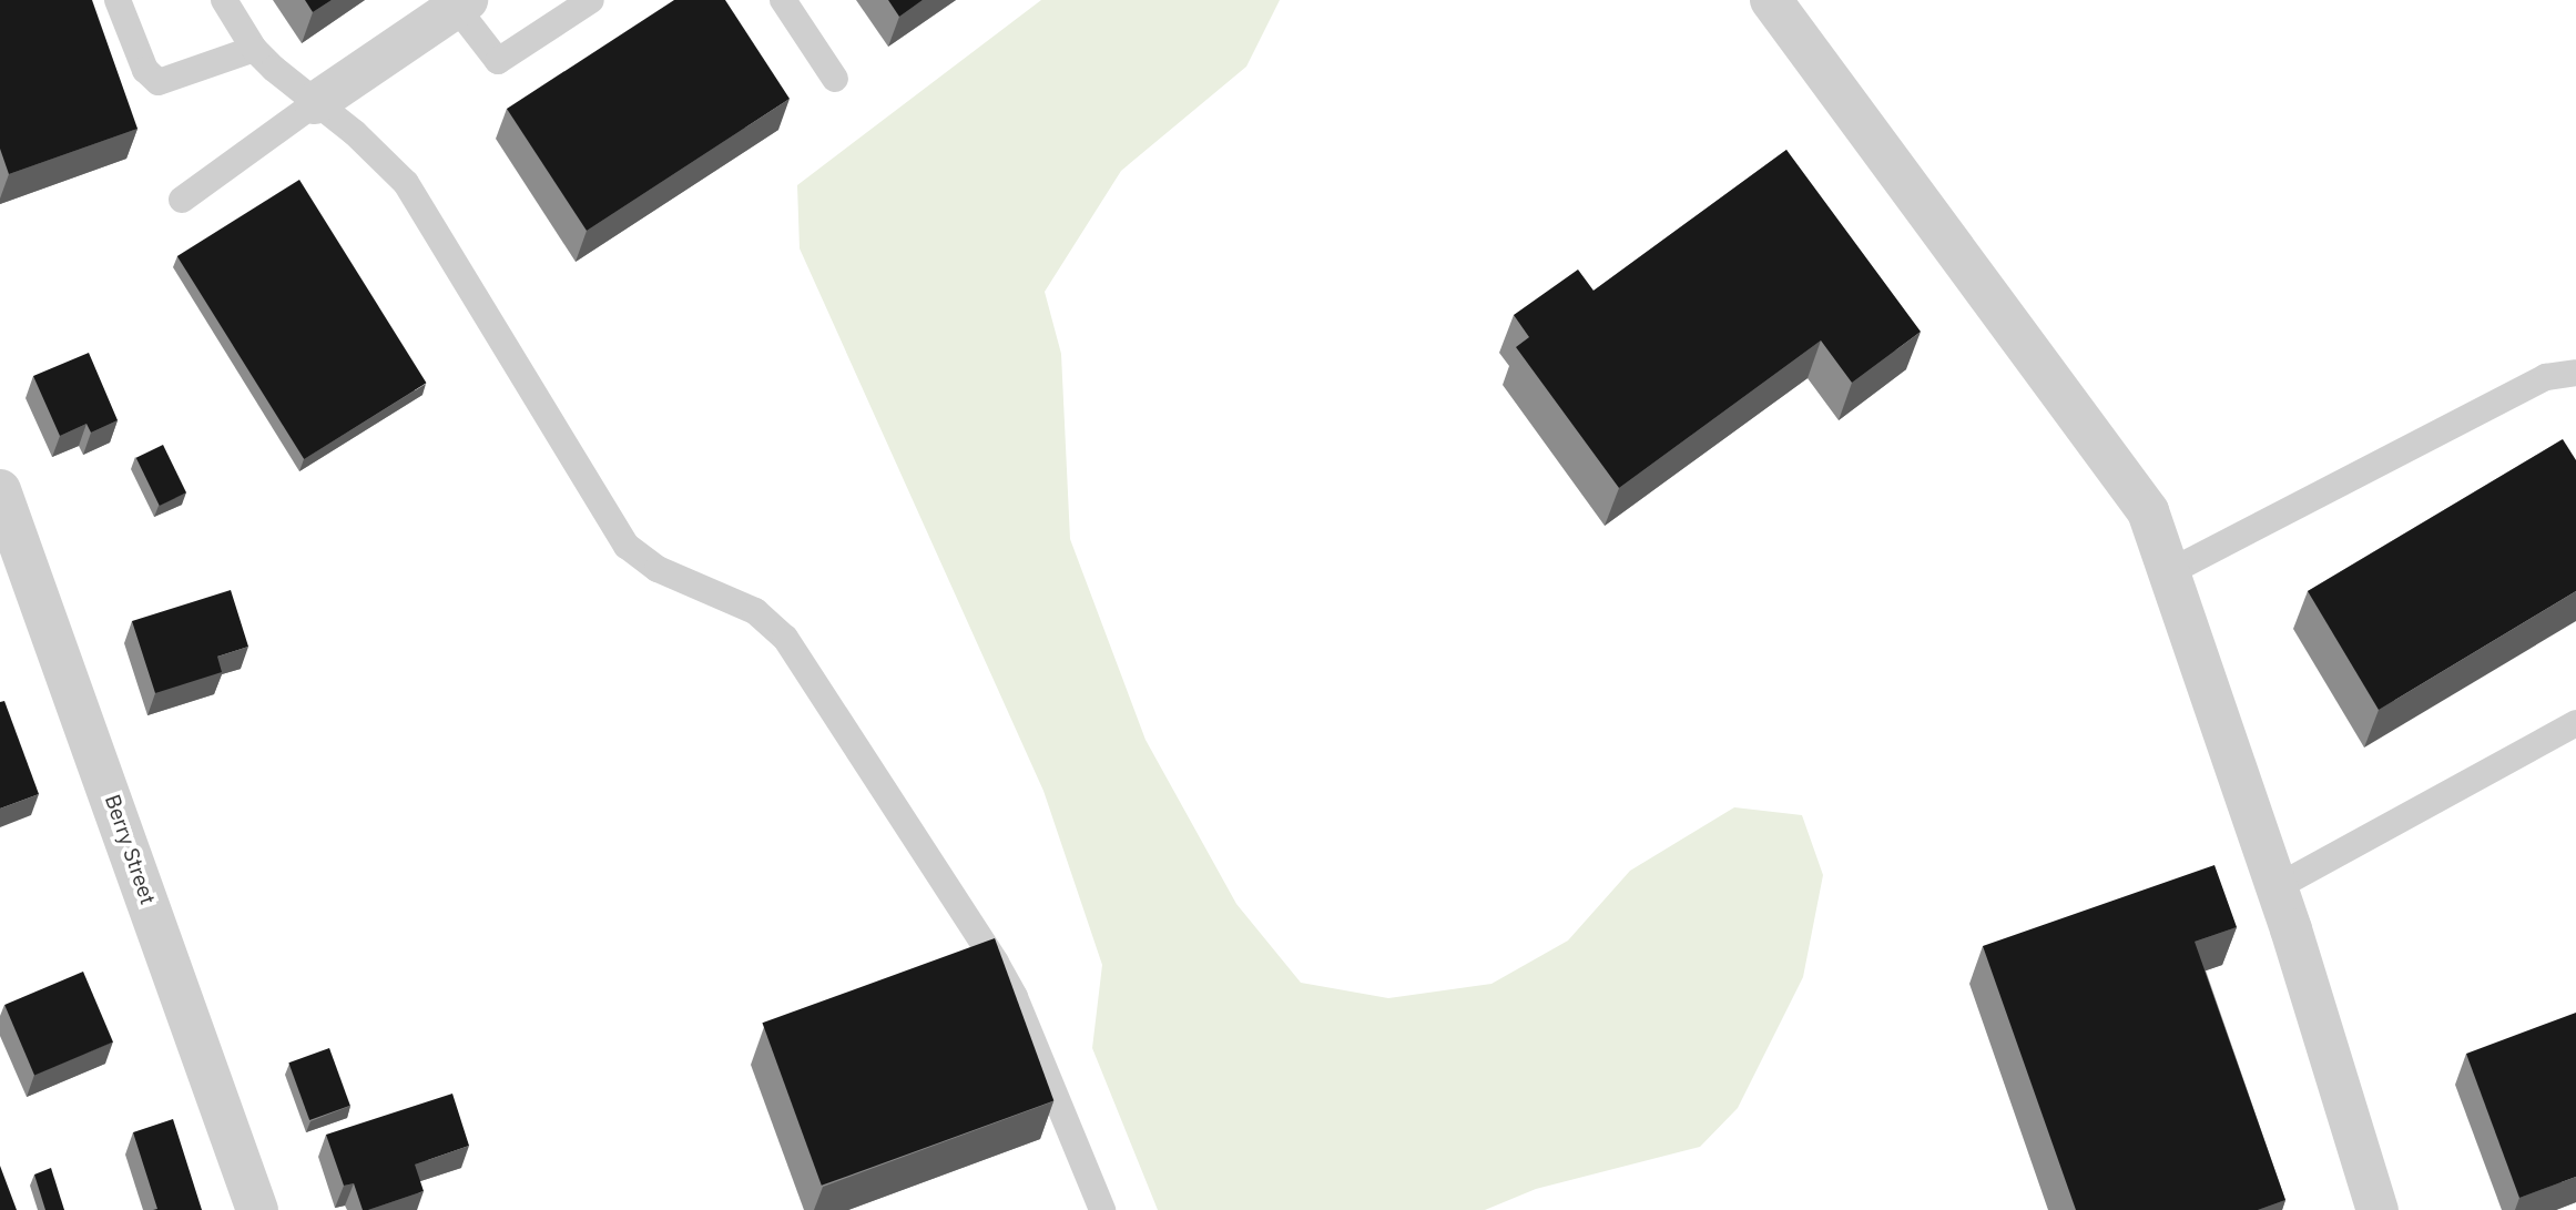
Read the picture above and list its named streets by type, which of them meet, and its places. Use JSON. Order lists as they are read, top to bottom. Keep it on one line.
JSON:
{"streets":{"street":["Berry Street"]}}
